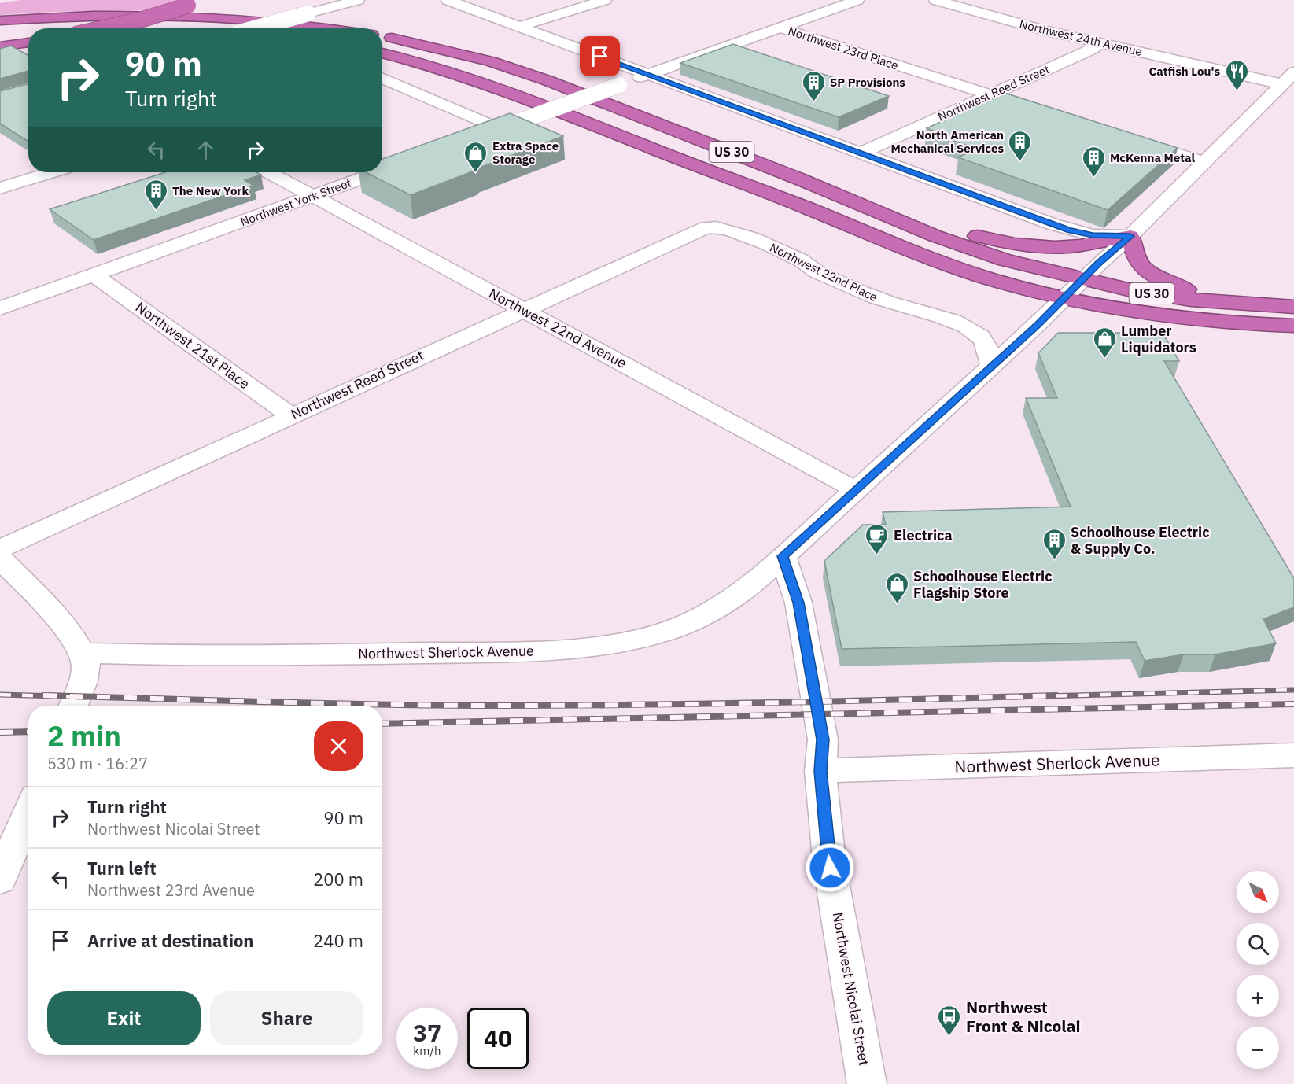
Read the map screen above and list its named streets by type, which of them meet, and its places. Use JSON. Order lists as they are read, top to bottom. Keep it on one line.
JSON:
{"streets":{"highway":["US 30"],"street":["Northwest 24th Avenue","Northwest 23rd Place","Northwest Reed Street","Northwest York Street","Northwest 22nd Place","Northwest 22nd Avenue","Northwest 21st Place","Northwest Sherlock Avenue","Northwest Nicolai Street"]},"crossings":[["Northwest 24th Avenue","Northwest Reed Street"],["Northwest 23rd Place","Northwest Reed Street"],["Northwest Reed Street","Northwest 22nd Place"],["Northwest Reed Street","Northwest 22nd Avenue"],["Northwest Reed Street","Northwest 21st Place"],["Northwest York Street","Northwest 22nd Avenue"],["Northwest York Street","Northwest 21st Place"],["Northwest Sherlock Avenue","Northwest Nicolai Street"]],"places":{"restaurant":["Catfish Lou's"],"building":["SP Provisions","North American Mechanical Services","McKenna Metal","The New York","Schoolhouse Electric & Supply Co."],"shop":["Extra Space Storage","Lumber Liquidators","Schoolhouse Electric Flagship Store"],"cafe":["Electrica"],"bus stop":["Northwest Front & Nicolai"]},"north":"bottom right","page":{"turn":["90 m","Turn right"],"heading":["2 min","530 m · 16:27"],"list":[{"name":"Turn right","note":"Northwest Nicolai Street","value":"90 m"},{"name":"Turn left","note":"Northwest 23rd Avenue","value":"200 m"},{"name":"Arrive at destination","value":"240 m"}],"map_buttons":["+","−"],"buttons":["Exit","Share"],"speed":"37 km/h","limit":"40"}}
